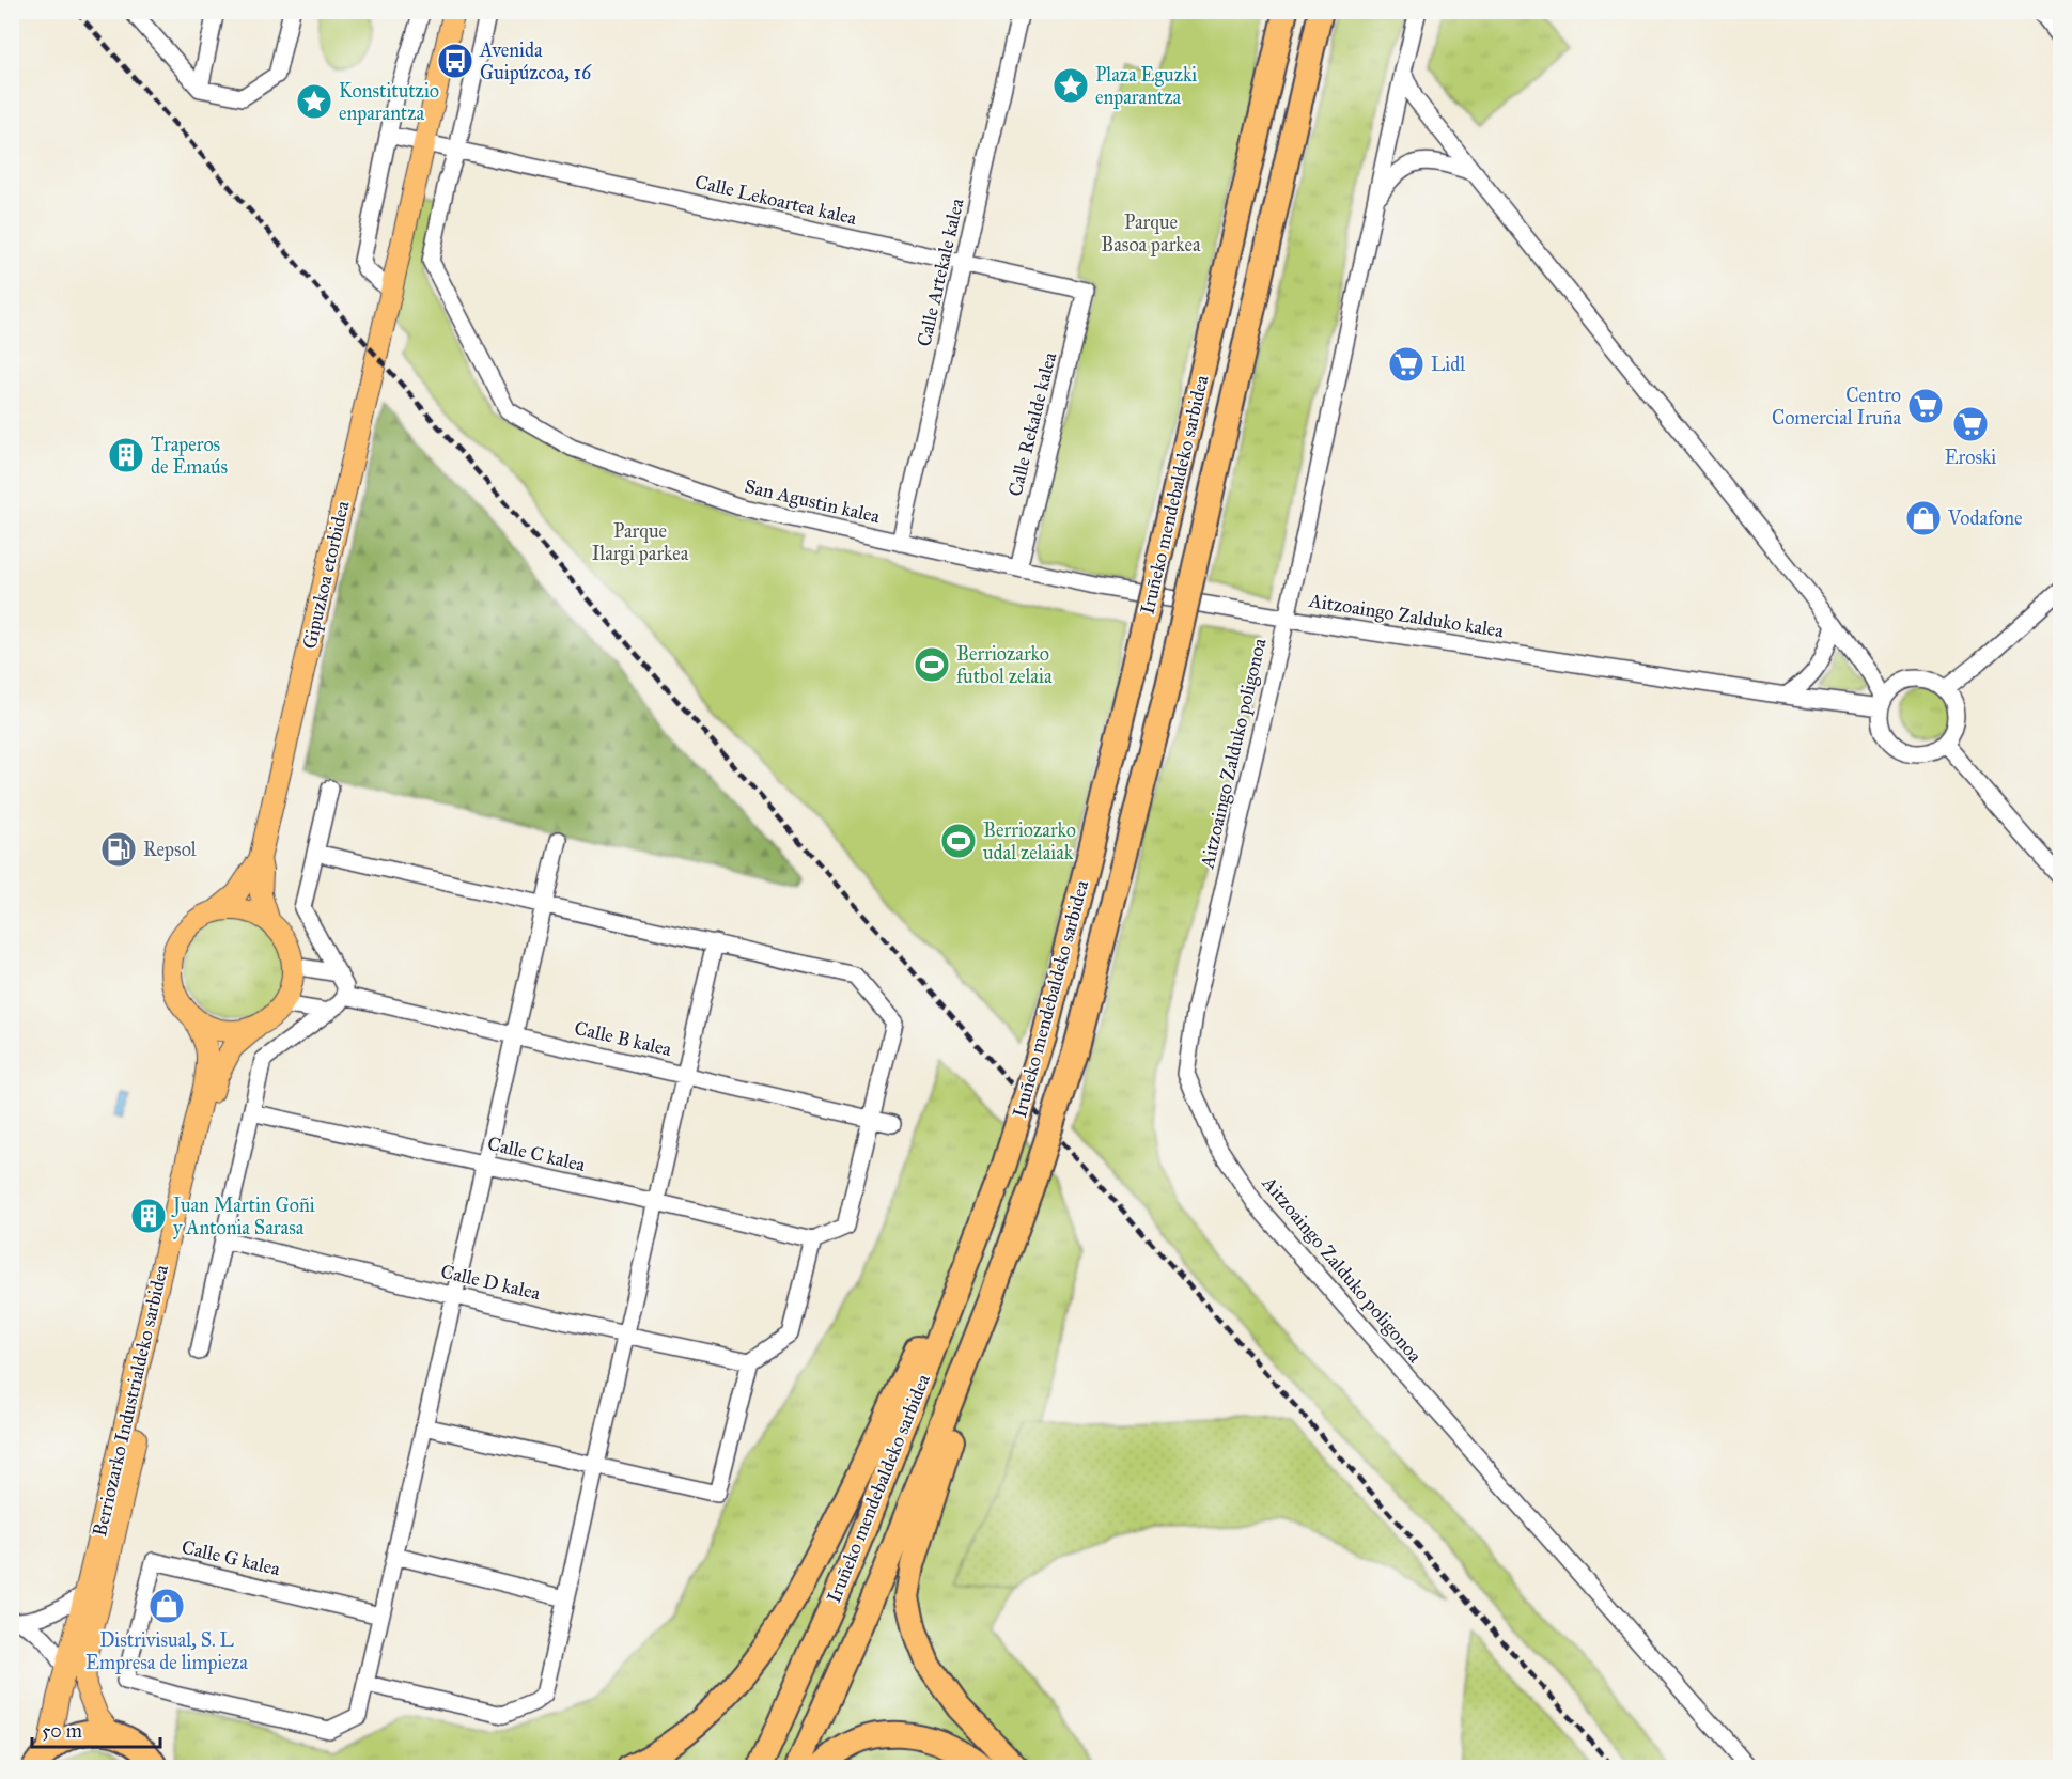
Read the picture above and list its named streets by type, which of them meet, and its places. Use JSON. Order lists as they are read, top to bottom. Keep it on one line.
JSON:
{"streets":{"highway":["Iruñeko mendebaldeko sarbidea"],"main road":["Gipuzkoa etorbidea","Berriozarko Industrialdeko sarbidea"],"street":["Calle Lekoartea kalea","Calle Artekale kalea","Calle Rekalde kalea","San Agustin kalea","Aitzoaingo Zalduko kalea","Aitzoaingo Zalduko poligonoa","Calle B kalea","Calle C kalea","Calle D kalea","Calle G kalea"]},"crossings":[["Calle Lekoartea kalea","Calle Artekale kalea"],["Calle Lekoartea kalea","Calle Rekalde kalea"],["Calle Lekoartea kalea","San Agustin kalea"],["Calle Artekale kalea","San Agustin kalea"],["Calle Rekalde kalea","San Agustin kalea"],["San Agustin kalea","Aitzoaingo Zalduko kalea"],["San Agustin kalea","Aitzoaingo Zalduko poligonoa"],["Gipuzkoa etorbidea","Berriozarko Industrialdeko sarbidea"],["Aitzoaingo Zalduko kalea","Aitzoaingo Zalduko poligonoa"]],"parks":["Parque Basoa parkea","Parque Ilargi parkea"],"places":{"bus stop":["Avenida Guipúzcoa, 16"],"place":["Plaza Eguzki enparantza","Konstitutzio enparantza"],"supermarket":["Lidl","Centro Comercial Iruña","Eroski"],"building":["Traperos de Emaús","Juan Martin Goñi y Antonia Sarasa"],"shop":["Vodafone","Distrivisual, S. L Empresa de limpieza"],"sports":["Berriozarko futbol zelaia","Berriozarko udal zelaiak"],"fuel station":["Repsol"]},"scale_bar":"50 m"}
